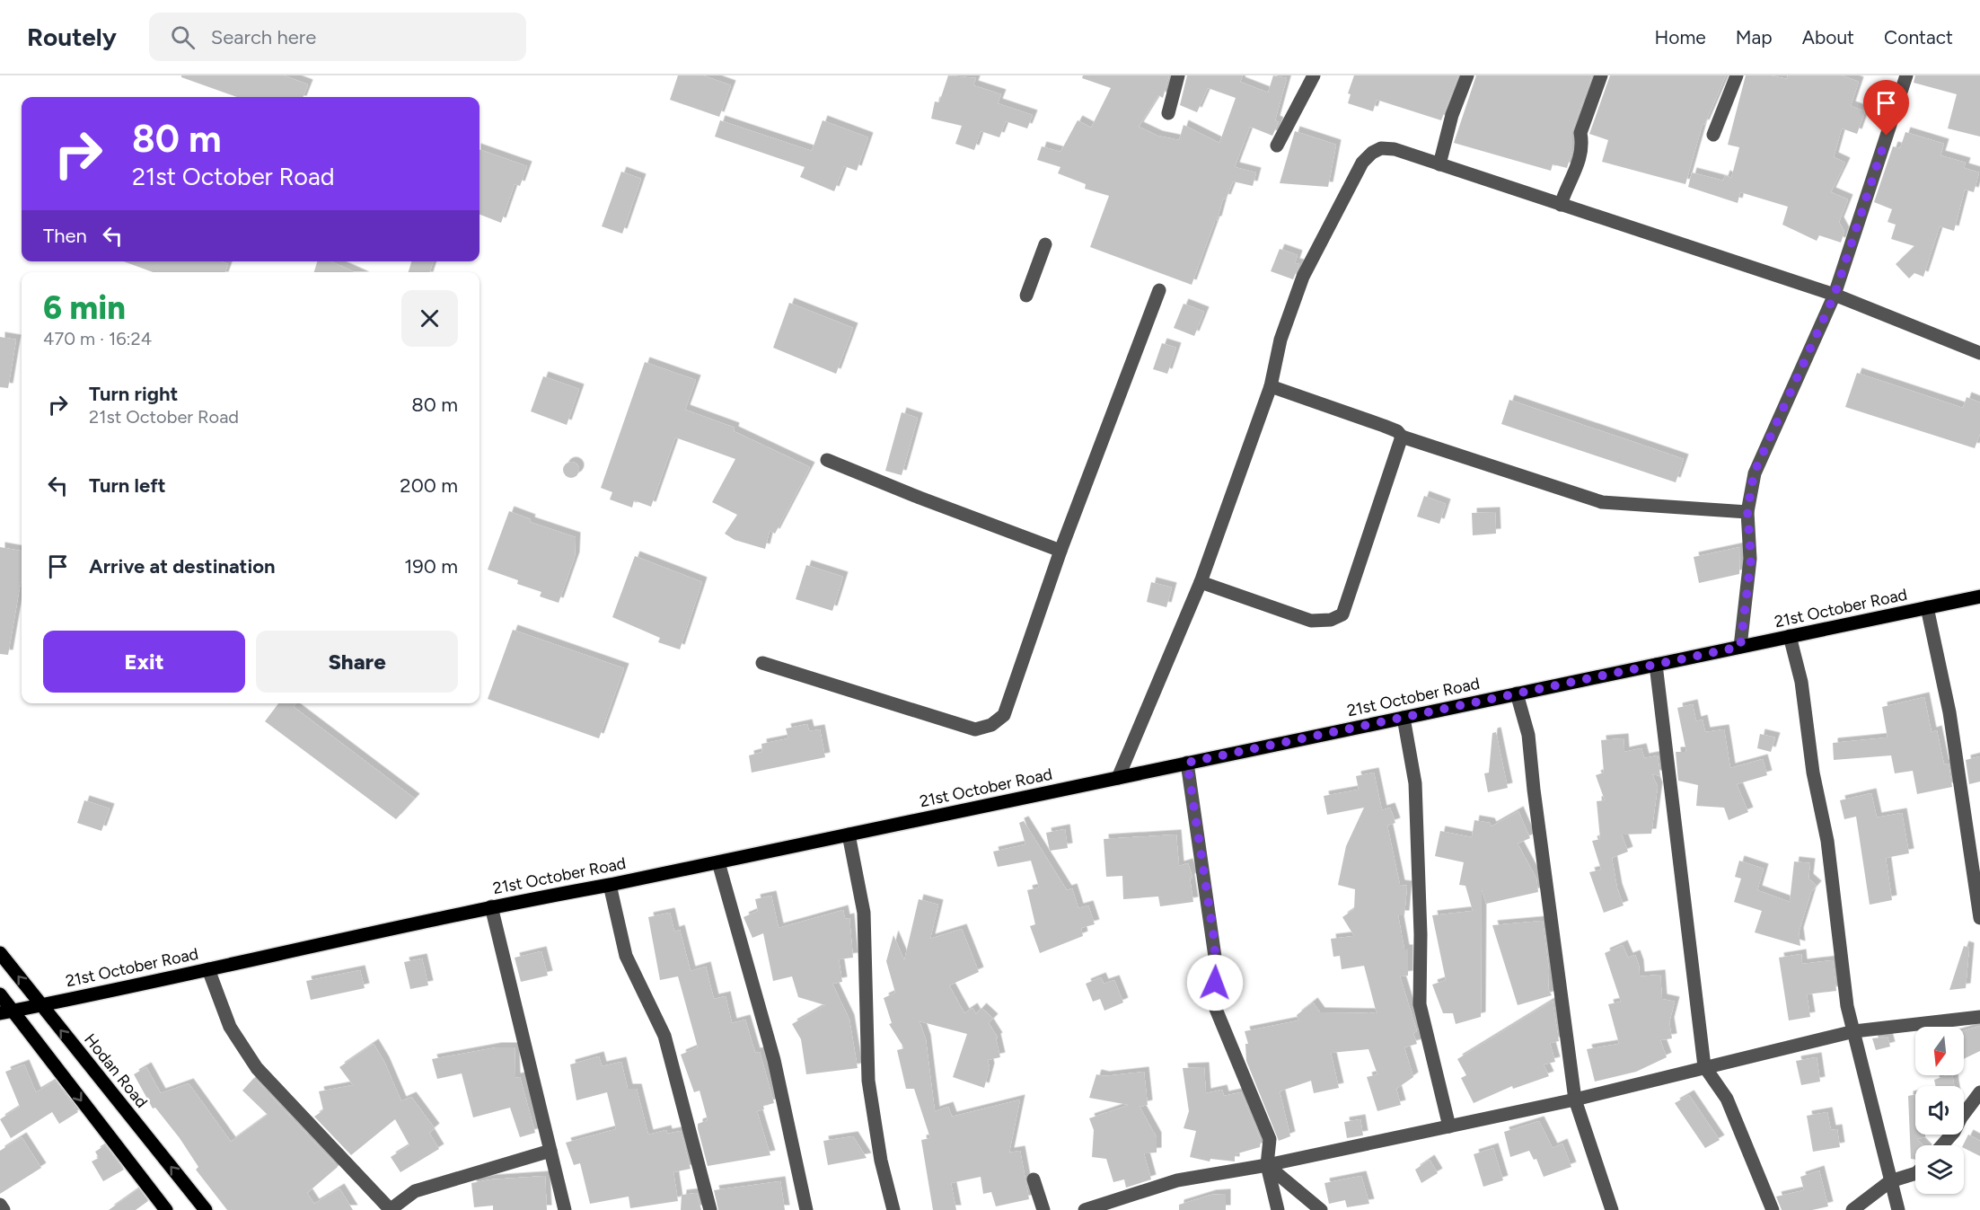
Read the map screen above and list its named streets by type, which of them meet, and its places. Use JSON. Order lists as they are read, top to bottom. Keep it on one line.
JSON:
{"streets":{"main road":["21st October Road","Hodan Road"]},"crossings":[["21st October Road","Hodan Road"]],"north":"bottom","page":{"header":"Routely","search":"Search here","nav":["Home","Map","About","Contact"],"turn":["80 m","21st October Road"],"then":"Then","heading":["6 min","470 m · 16:24"],"list":[{"name":"Turn right","note":"21st October Road","value":"80 m"},{"name":"Turn left","value":"200 m"},{"name":"Arrive at destination","value":"190 m"}],"buttons":["Exit","Share"]}}
